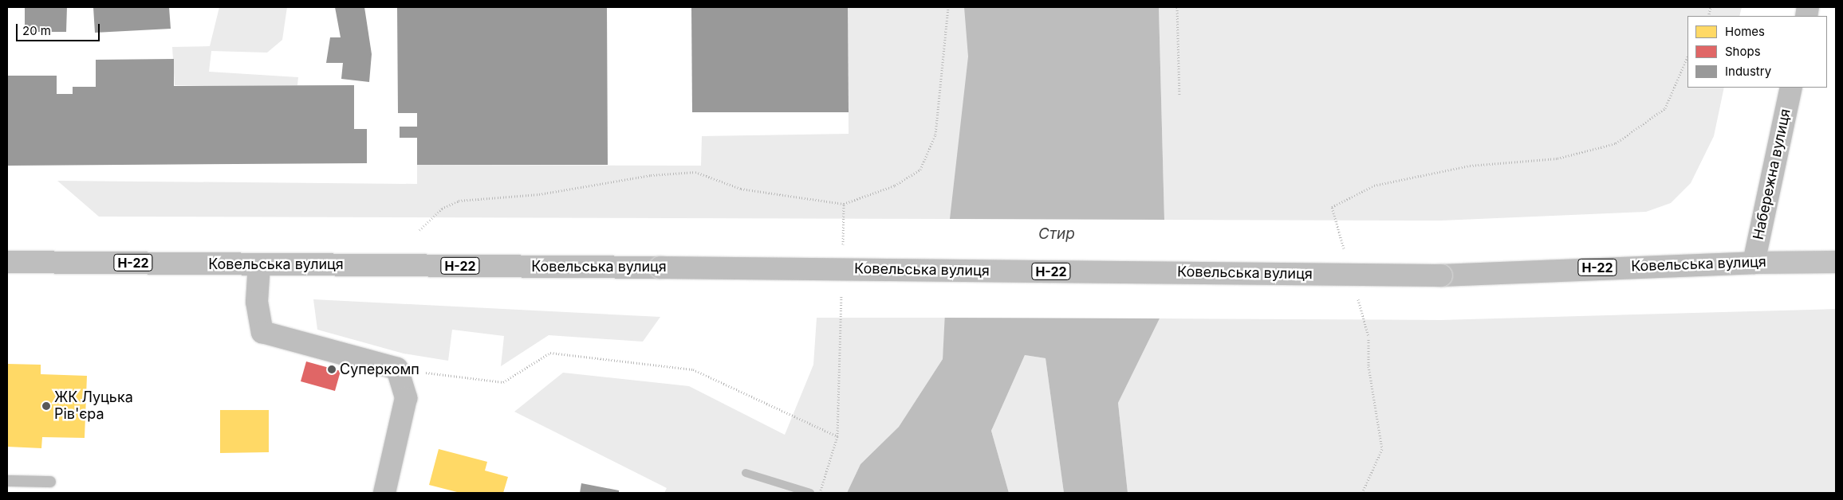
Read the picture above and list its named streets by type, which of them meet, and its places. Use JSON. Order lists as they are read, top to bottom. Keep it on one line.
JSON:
{"streets":{"main road":["Набережна вулиця","Н-22","Ковельська вулиця"]},"crossings":[["Набережна вулиця","Ковельська вулиця"]],"water":["Стир"],"places":["Суперкомп","ЖК Луцька Рів'єра"],"legend":["Homes","Shops","Industry"],"scale_bar":"20 m"}
